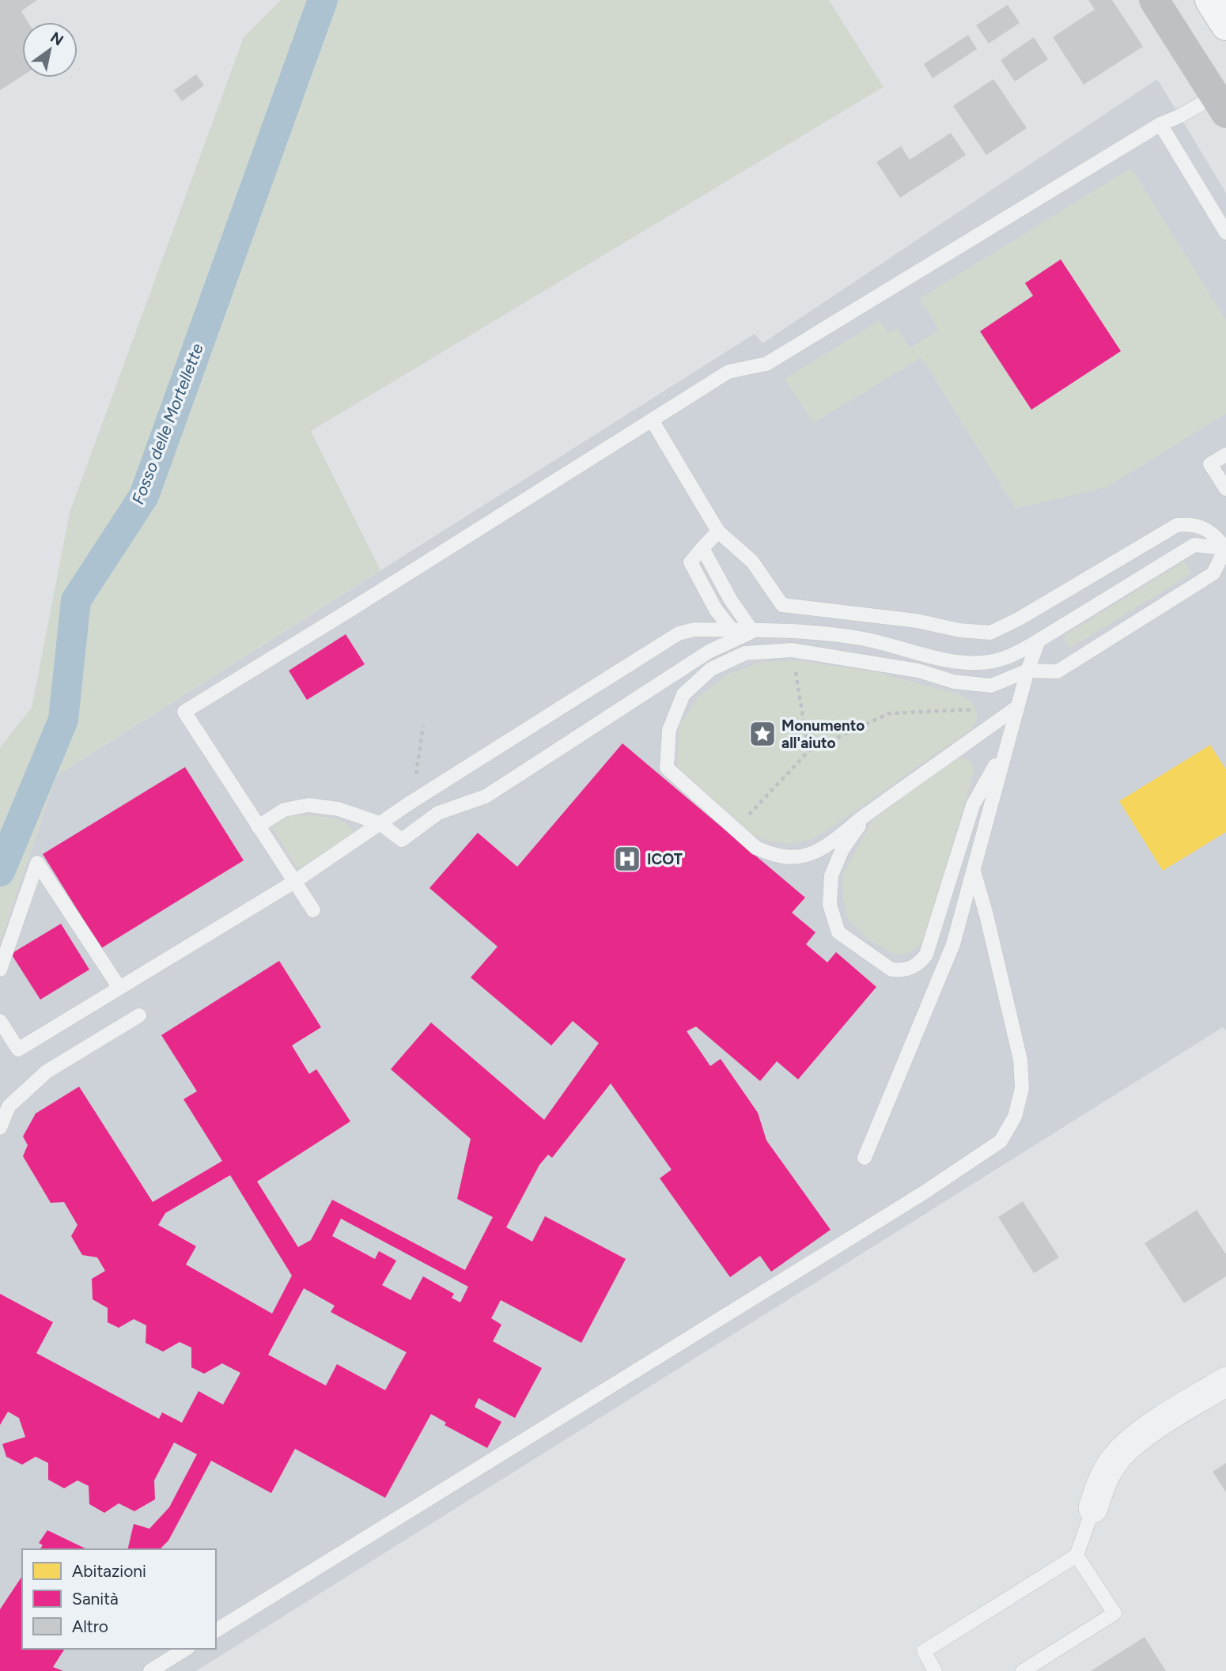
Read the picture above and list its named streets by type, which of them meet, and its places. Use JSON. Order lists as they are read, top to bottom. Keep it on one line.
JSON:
{"water":["Fosso delle Mortellette"],"places":{"place":["Monumento all'aiuto"],"hospital":["ICOT"]},"legend":["Abitazioni","Sanità","Altro"],"north":"top right"}
